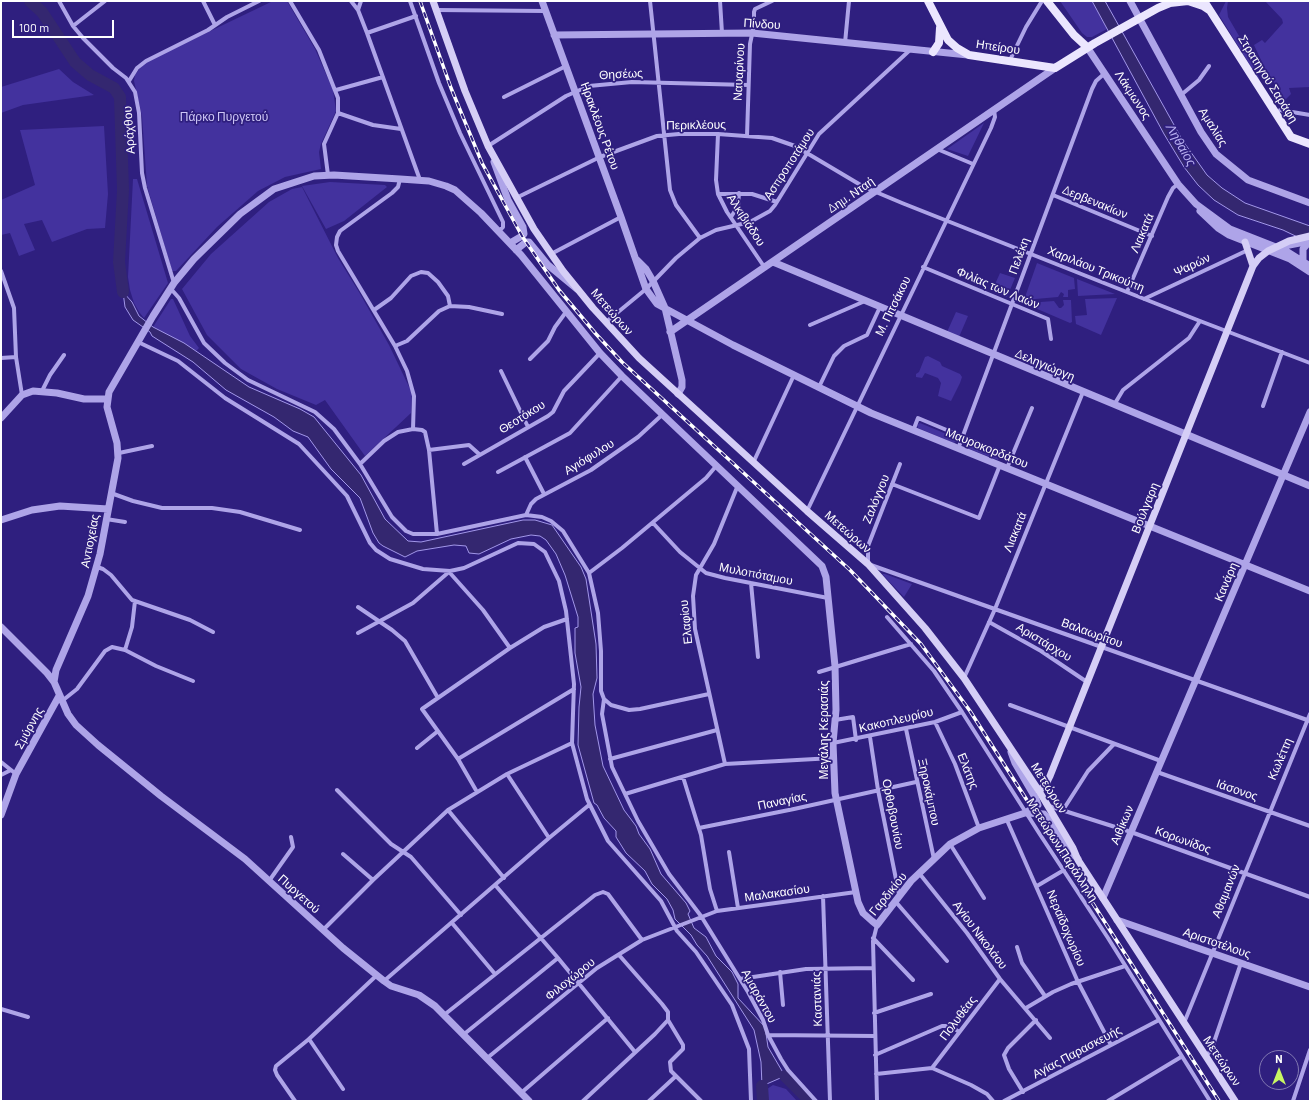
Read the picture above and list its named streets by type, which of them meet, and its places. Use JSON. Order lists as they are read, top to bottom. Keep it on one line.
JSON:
{"streets":{"main road":["Ηπείρου","Στρατηγού Σαράφη","Μετεώρων","Βούλγαρη"],"street":["Πίνδου","Ναυαρίνου","Θησέως","Λάκμωνος","Περικλέους","Ηρακλέους Ρέτου","Αμαλίας","Αράχθου","Ασπροποτάμου","Δημ. Νταή","Δερβενακίων","Αλκιβιάδου","Λιακατά","Πελέκη","Ψαρών","Χαριλάου Τρικούπη","Φιλίας των Λαών","Μ. Πιτσάκου","Δεληγιώργη","Θεοτόκου","Μαυροκορδάτου","Αγιόφυλου","Ζαλόγγου","Αντιοχείας","Μυλοπόταμου","Κανάρη","Ελαφίου","Βαλαωρίτου","Αριστάρχου","Κακοπλευρίου","Σμύρνης","Μεγάλης Κερασιάς","Κωλέττη","Ελάτης","Ιάσονος","Ξηροκάμπου","Παναγίας","Ορθοβουνίου","Αιθίκων","Κορωνίδος","Μετεώρων Παράλληλη","Αθαμανών","Μαλακασίου","Πυργετού","Γαρδικίου","Νεραϊδοχωρίου","Αγίου Νικολάου","Αριστοτέλους","Φιλοχώρου","Αμαράντου","Καστανιάς","Πολυθέας","Αγίας Παρασκευής"]},"crossings":[["Πίνδου","Ηπείρου"],["Πίνδου","Ναυαρίνου"],["Πίνδου","Ηρακλέους Ρέτου"],["Πίνδου","Ασπροποτάμου"],["Ηπείρου","Δημ. Νταή"],["Ναυαρίνου","Θησέως"],["Ναυαρίνου","Περικλέους"],["Θησέως","Ηρακλέους Ρέτου"],["Θησέως","Μετεώρων"],["Λάκμωνος","Λιακατά"],["Λάκμωνος","Πελέκη"],["Λάκμωνος","Βούλγαρη"],["Περικλέους","Ηρακλέους Ρέτου"],["Περικλέους","Ασπροποτάμου"],["Περικλέους","Δημ. Νταή"],["Περικλέους","Αλκιβιάδου"],["Περικλέους","Χαριλάου Τρικούπη"],["Περικλέους","Μετεώρων"],["Ηρακλέους Ρέτου","Μαυροκορδάτου"],["Αράχθου","Αγιόφυλου"],["Αράχθου","Μεγάλης Κερασιάς"],["Αράχθου","Αμαράντου"],["Ασπροποτάμου","Αλκιβιάδου"],["Ασπροποτάμου","Μετεώρων"],["Ασπροποτάμου","Μαυροκορδάτου"],["Δημ. Νταή","Αλκιβιάδου"],["Δημ. Νταή","Χαριλάου Τρικούπη"],["Δημ. Νταή","Μ. Πιτσάκου"],["Δημ. Νταή","Δεληγιώργη"],["Δημ. Νταή","Μαυροκορδάτου"],["Δερβενακίων","Λιακατά"],["Δερβενακίων","Πελέκη"],["Λιακατά","Χαριλάου Τρικούπη"],["Λιακατά","Μετεώρων"],["Λιακατά","Δεληγιώργη"],["Λιακατά","Μαυροκορδάτου"],["Λιακατά","Βαλαωρίτου"],["Λιακατά","Αριστάρχου"],["Πελέκη","Χαριλάου Τρικούπη"],["Πελέκη","Φιλίας των Λαών"],["Πελέκη","Δεληγιώργη"],["Πελέκη","Μαυροκορδάτου"],["Ψαρών","Χαριλάου Τρικούπη"],["Χαριλάου Τρικούπη","Μ. Πιτσάκου"],["Χαριλάου Τρικούπη","Βούλγαρη"],["Φιλίας των Λαών","Μ. Πιτσάκου"],["Μ. Πιτσάκου","Μετεώρων"],["Μ. Πιτσάκου","Δεληγιώργη"],["Μ. Πιτσάκου","Μαυροκορδάτου"],["Μετεώρων","Ζαλόγγου"],["Μετεώρων","Βούλγαρη"],["Μετεώρων","Βαλαωρίτου"],["Μετεώρων","Αιθίκων"],["Μετεώρων","Κορωνίδος"],["Μετεώρων","Αθαμανών"],["Μετεώρων","Αριστοτέλους"],["Δεληγιώργη","Βούλγαρη"],["Δεληγιώργη","Κανάρη"],["Θεοτόκου","Μεγάλης Κερασιάς"],["Μαυροκορδάτου","Βούλγαρη"],["Μαυροκορδάτου","Κανάρη"],["Αγιόφυλου","Μεγάλης Κερασιάς"],["Αγιόφυλου","Αμαράντου"],["Ζαλόγγου","Βαλαωρίτου"],["Βούλγαρη","Βαλαωρίτου"],["Βούλγαρη","Αριστάρχου"],["Αντιοχείας","Μεγάλης Κερασιάς"],["Αντιοχείας","Πυργετού"],["Μυλοπόταμου","Ελαφίου"],["Μυλοπόταμου","Μεγάλης Κερασιάς"],["Κανάρη","Βαλαωρίτου"],["Κανάρη","Αιθίκων"],["Ελαφίου","Μεγάλης Κερασιάς"],["Βαλαωρίτου","Κωλέττη"],["Κακοπλευρίου","Μεγάλης Κερασιάς"],["Κακοπλευρίου","Ελάτης"],["Κακοπλευρίου","Ξηροκάμπου"],["Κακοπλευρίου","Ορθοβουνίου"],["Κακοπλευρίου","Μετεώρων Παράλληλη"],["Σμύρνης","Πυργετού"],["Μεγάλης Κερασιάς","Παναγίας"],["Μεγάλης Κερασιάς","Μαλακασίου"],["Μεγάλης Κερασιάς","Γαρδικίου"],["Κωλέττη","Ιάσονος"],["Κωλέττη","Αθαμανών"],["Ελάτης","Γαρδικίου"],["Ιάσονος","Αιθίκων"],["Ιάσονος","Αθαμανών"],["Ξηροκάμπου","Παναγίας"],["Ξηροκάμπου","Γαρδικίου"],["Παναγίας","Ορθοβουνίου"],["Ορθοβουνίου","Γαρδικίου"],["Αιθίκων","Κορωνίδος"],["Κορωνίδος","Αθαμανών"],["Μετεώρων Παράλληλη","Γαρδικίου"],["Μετεώρων Παράλληλη","Αγίας Παρασκευής"],["Αθαμανών","Αριστοτέλους"],["Μαλακασίου","Φιλοχώρου"],["Μαλακασίου","Αμαράντου"],["Μαλακασίου","Καστανιάς"],["Πυργετού","Φιλοχώρου"],["Γαρδικίου","Νεραϊδοχωρίου"],["Γαρδικίου","Αγίου Νικολάου"],["Νεραϊδοχωρίου","Αγίας Παρασκευής"],["Αγίου Νικολάου","Πολυθέας"]],"water":["Ληθαίος"],"parks":["Πάρκο Πυργετού"],"scale_bar":"100 m","north":"top"}
